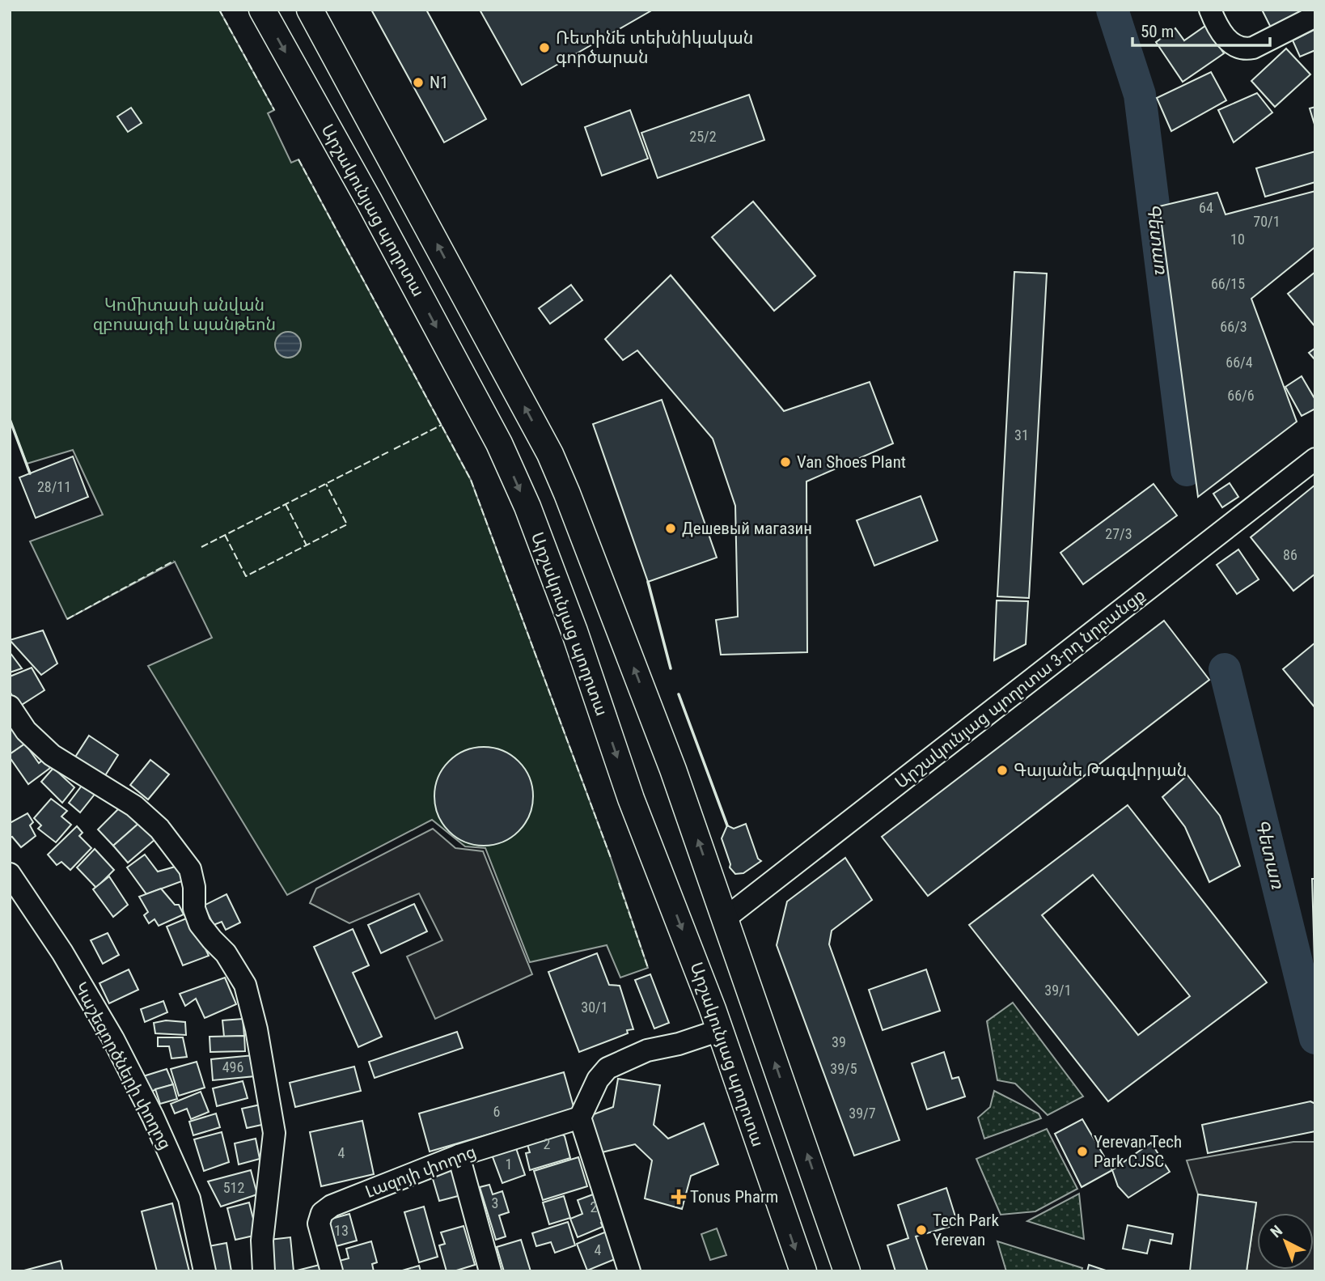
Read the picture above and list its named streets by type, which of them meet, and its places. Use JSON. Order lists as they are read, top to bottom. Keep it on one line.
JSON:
{"streets":{"main road":["Արշակունյաց պողոտա"],"street":["Արշակունյաց պողոտա 3-րդ նրբանցք","Կաշեգործների փողոց","Լազոյի փողոց"]},"water":["Գետառ"],"parks":["Կոմիտասի անվան զբոսայգի և պանթեոն"],"places":{"other":["Ռետինե տեխնիկական գործարան","N1","Van Shoes Plant","Дешевый магазин","Գայանե Թագվորյան","Yerevan Tech Park CJSC","Tech Park Yerevan"],"health":["Tonus Pharm"]},"house_numbers":["25/2","64","70/1","10","66/15","66/3","66/4","66/6","31","28/11","27/3","86","39/1","30/1","39","496","39/5","6","39/7","2","4","1","512","3","2","13","4"],"scale_bar":"50 m","north":"top left"}
